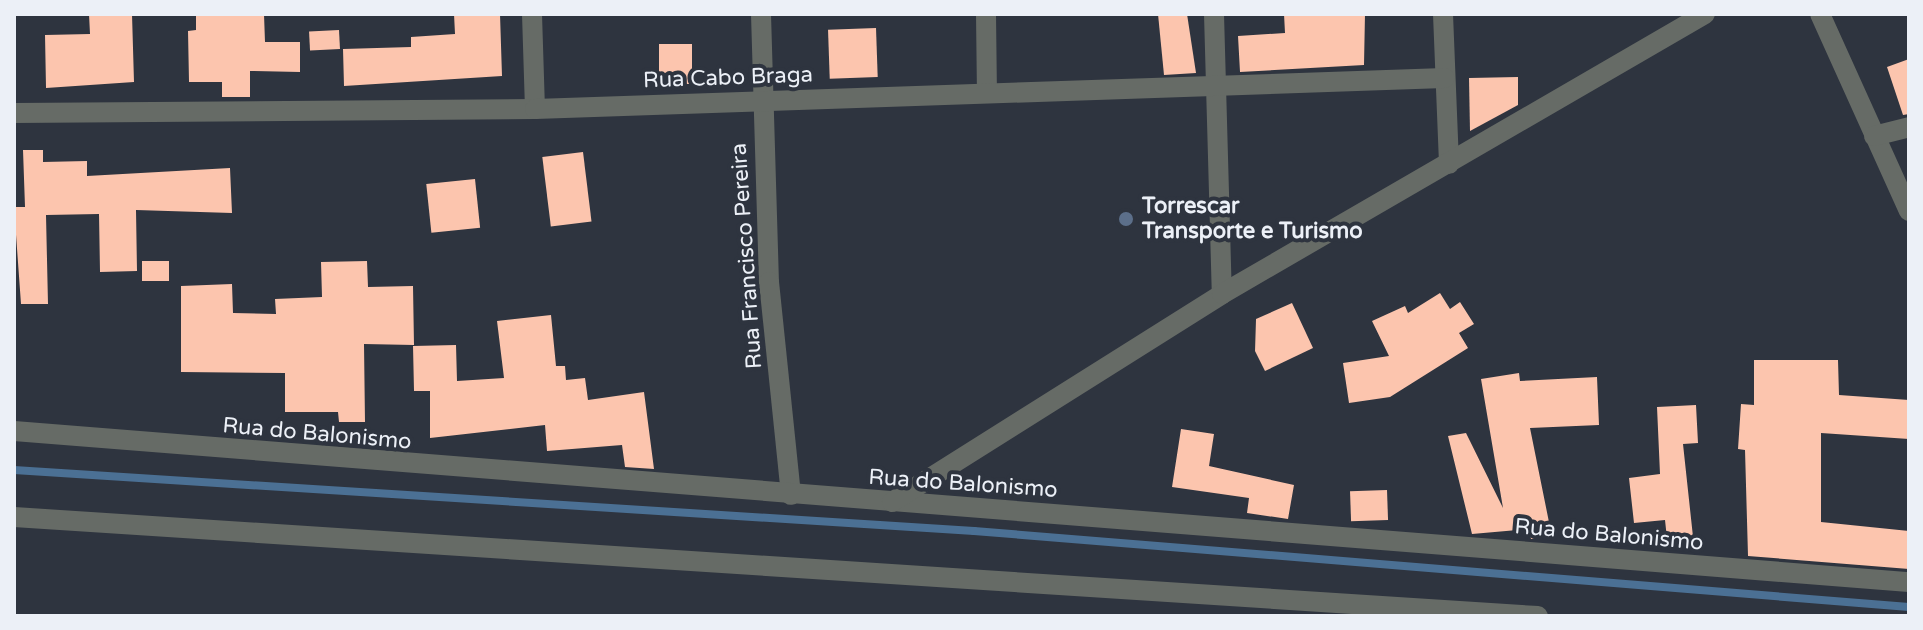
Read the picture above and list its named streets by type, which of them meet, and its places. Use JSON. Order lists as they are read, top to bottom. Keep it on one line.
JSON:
{"streets":{"street":["Rua Cabo Braga","Rua Francisco Pereira","Rua do Balonismo"]},"crossings":[["Rua Cabo Braga","Rua Francisco Pereira"],["Rua Francisco Pereira","Rua do Balonismo"]],"places":["Torrescar Transporte e Turismo"]}
